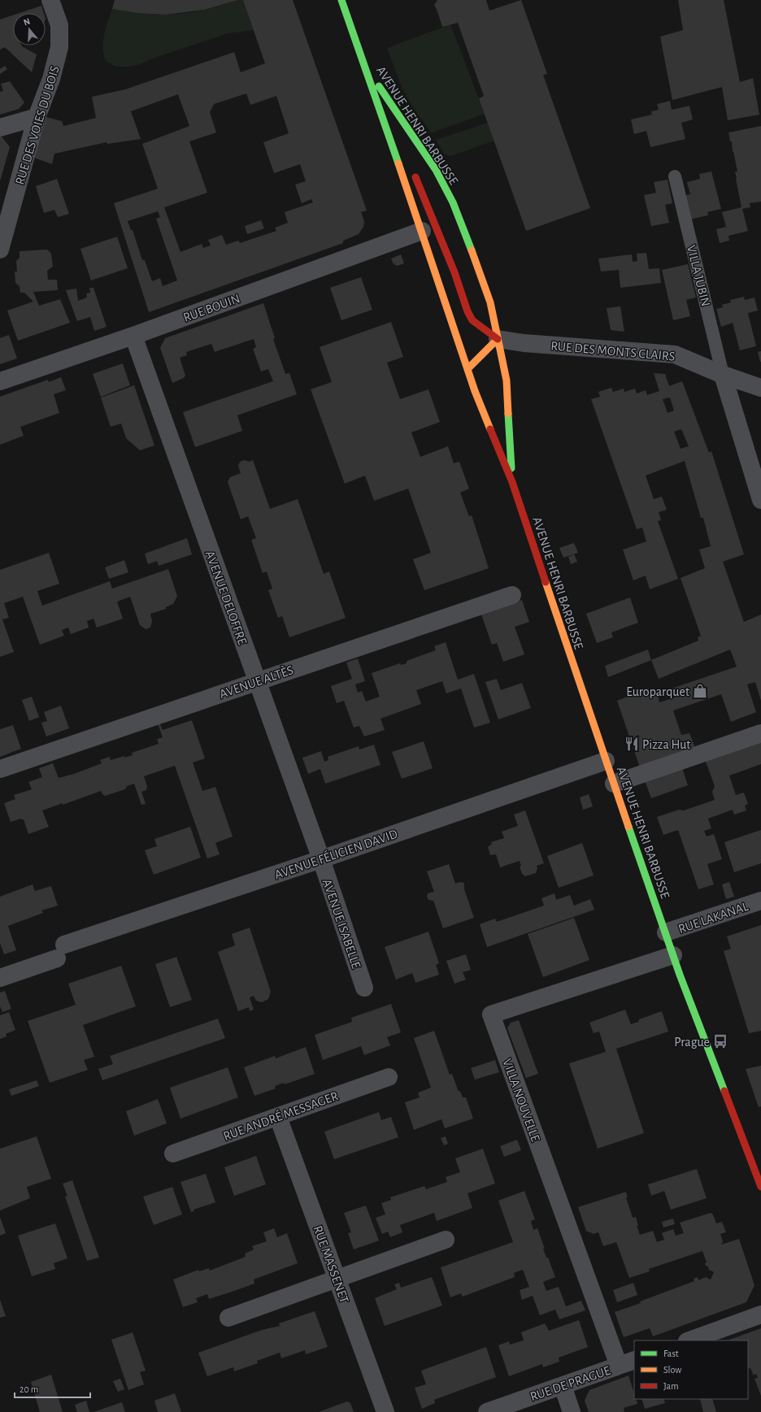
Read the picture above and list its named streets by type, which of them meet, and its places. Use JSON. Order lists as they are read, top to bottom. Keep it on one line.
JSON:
{"streets":{"main road":["AVENUE HENRI BARBUSSE"],"street":["RUE DES VOIES DU BOIS","RUE BOUIN","RUE DES MONTS CLAIRS","AVENUE DELOFFRE","AVENUE ALTÈS","AVENUE FÉLICIEN DAVID","RUE LAKANAL","AVENUE ISABELLE","VILLA NOUVELLE","RUE ANDRÉ MESSAGER","RUE MASSENET","RUE DE PRAGUE"],"lane":["VILLA JUBIN"]},"crossings":[["AVENUE HENRI BARBUSSE","RUE BOUIN"],["AVENUE HENRI BARBUSSE","RUE DES MONTS CLAIRS"],["AVENUE HENRI BARBUSSE","AVENUE FÉLICIEN DAVID"],["AVENUE HENRI BARBUSSE","RUE LAKANAL"],["AVENUE HENRI BARBUSSE","VILLA NOUVELLE"],["VILLA JUBIN","RUE DES MONTS CLAIRS"],["RUE BOUIN","AVENUE DELOFFRE"],["AVENUE DELOFFRE","AVENUE ALTÈS"],["AVENUE DELOFFRE","AVENUE FÉLICIEN DAVID"],["AVENUE DELOFFRE","AVENUE ISABELLE"],["AVENUE FÉLICIEN DAVID","AVENUE ISABELLE"],["VILLA NOUVELLE","RUE DE PRAGUE"],["RUE ANDRÉ MESSAGER","RUE MASSENET"]],"places":{"shop":["Europarquet"],"restaurant":["Pizza Hut"],"bus stop":["Prague"]},"legend":["Fast","Slow","Jam"],"scale_bar":"20 m","north":"top"}
